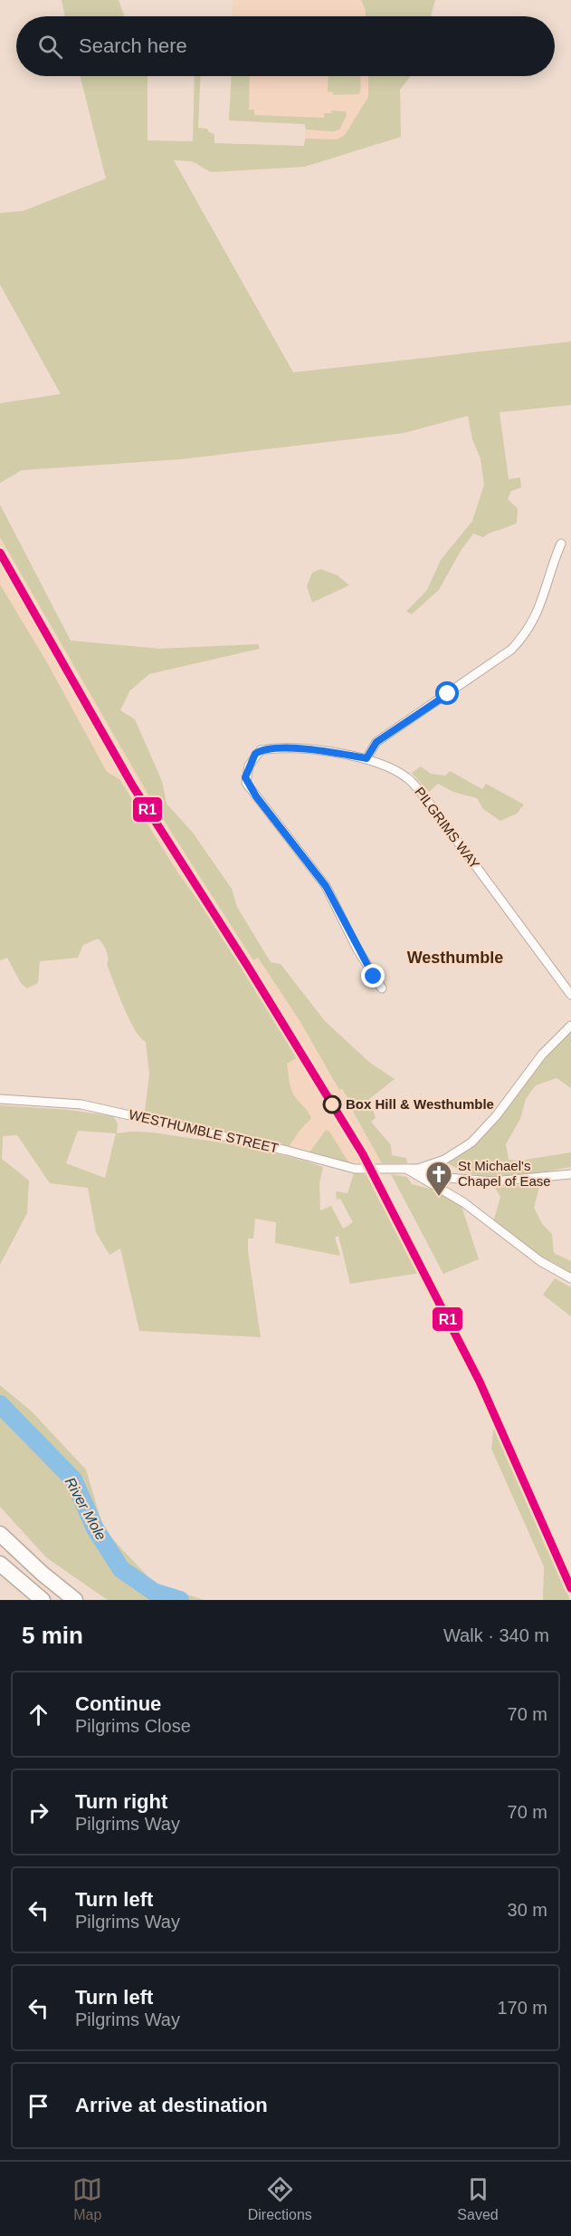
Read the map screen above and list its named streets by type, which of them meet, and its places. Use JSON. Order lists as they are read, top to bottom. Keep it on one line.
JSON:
{"streets":{"street":["PILGRIMS WAY","WESTHUMBLE STREET"]},"districts":["Westhumble"],"water":["River Mole"],"places":{"other":["Box Hill & Westhumble"],"church":["St Michael's Chapel of Ease"]},"lines":["transit line R1"],"page":{"search":"Search here","heading":["5 min","Walk · 340 m"],"list":[["Continue","Pilgrims Close","70 m"],["Turn right","Pilgrims Way","70 m"],["Turn left","Pilgrims Way","30 m"],["Turn left","Pilgrims Way","170 m"],"Arrive at destination"],"nav":["Map","Directions","Saved"]}}
